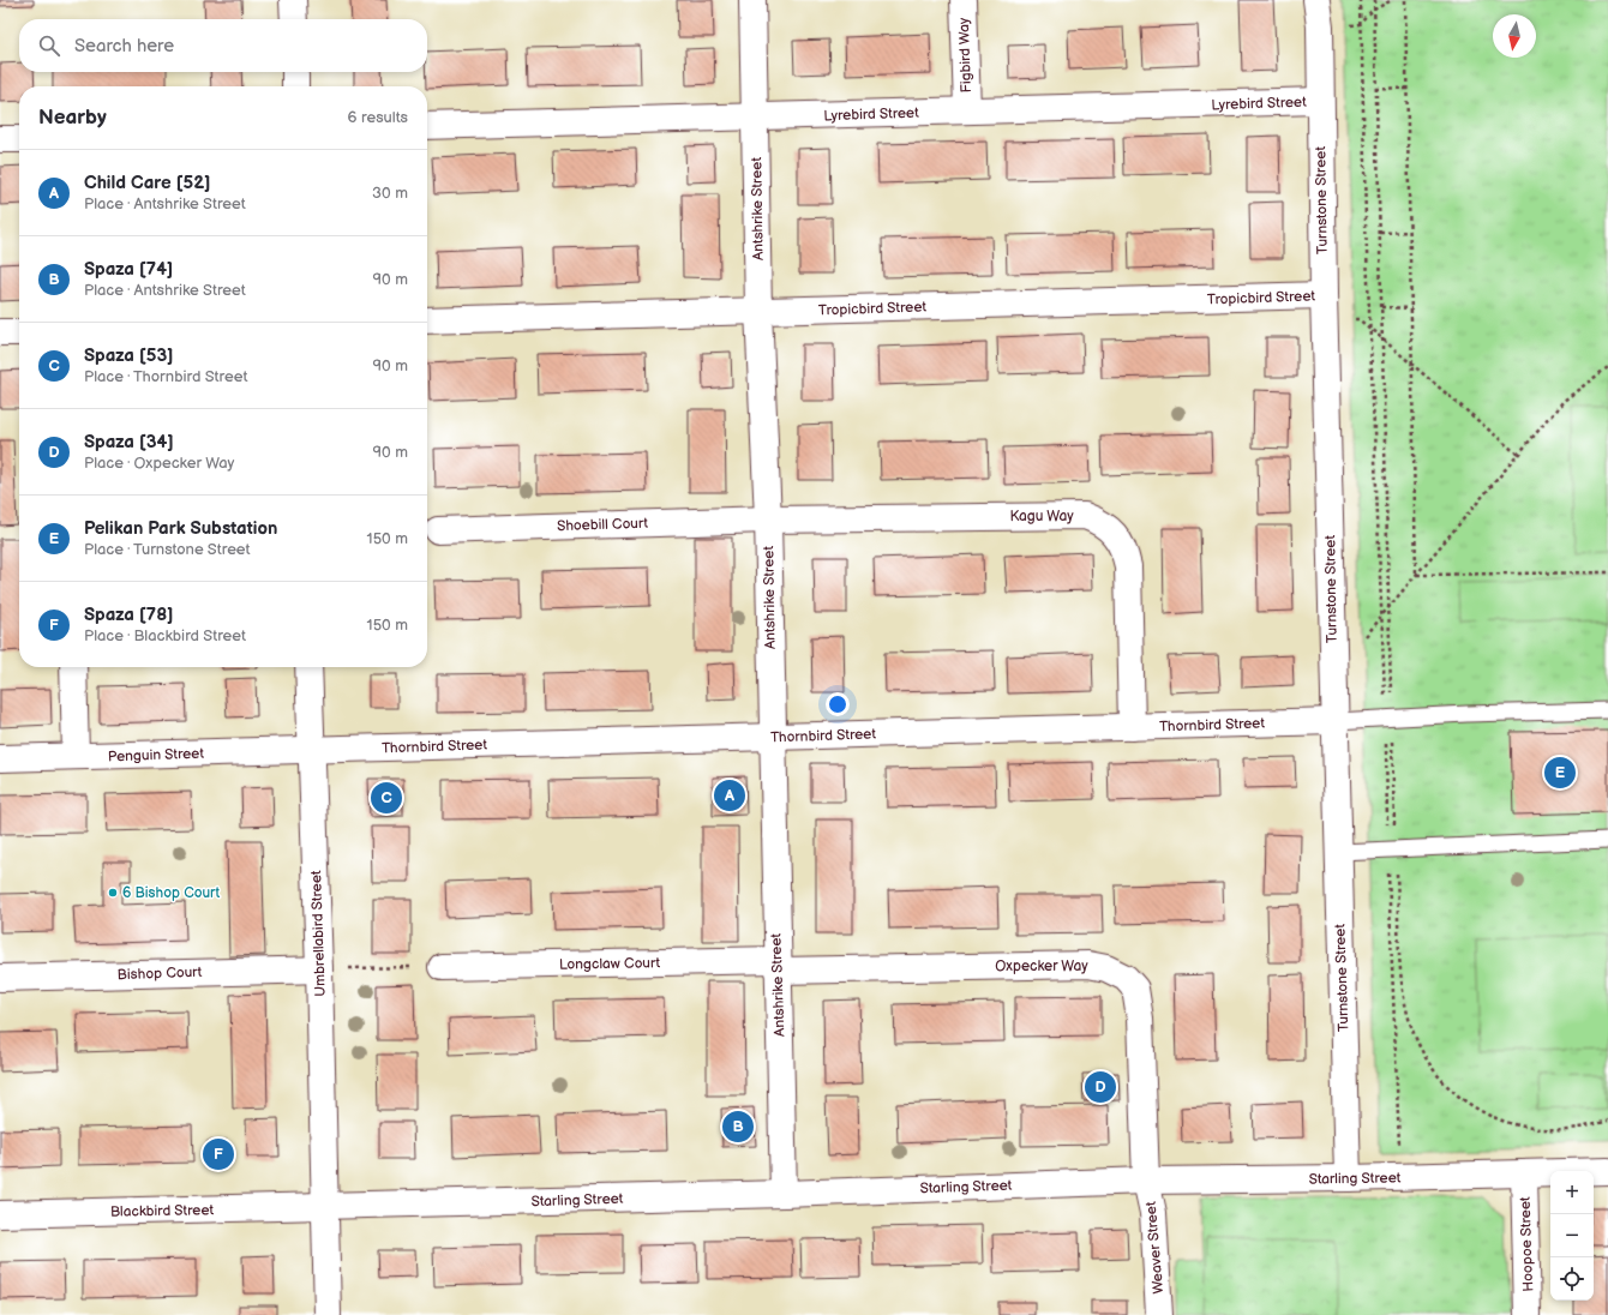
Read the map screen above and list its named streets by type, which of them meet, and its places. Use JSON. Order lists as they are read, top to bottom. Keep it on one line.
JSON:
{"streets":{"street":["Figbird Way","Lyrebird Street","Turnstone Street","Antshrike Street","Tropicbird Street","Kagu Way","Shoebill Court","Thornbird Street","Penguin Street","Umbrellabird Street","Longclaw Court","Oxpecker Way","Bishop Court","Starling Street","Blackbird Street","Hoopoe Street","Weaver Street"]},"crossings":[["Figbird Way","Lyrebird Street"],["Lyrebird Street","Turnstone Street"],["Lyrebird Street","Antshrike Street"],["Turnstone Street","Tropicbird Street"],["Turnstone Street","Thornbird Street"],["Turnstone Street","Starling Street"],["Antshrike Street","Tropicbird Street"],["Antshrike Street","Kagu Way"],["Antshrike Street","Shoebill Court"],["Antshrike Street","Thornbird Street"],["Antshrike Street","Longclaw Court"],["Antshrike Street","Oxpecker Way"],["Antshrike Street","Starling Street"],["Kagu Way","Shoebill Court"],["Kagu Way","Thornbird Street"],["Thornbird Street","Penguin Street"],["Thornbird Street","Umbrellabird Street"],["Penguin Street","Umbrellabird Street"],["Umbrellabird Street","Bishop Court"],["Umbrellabird Street","Starling Street"],["Umbrellabird Street","Blackbird Street"],["Longclaw Court","Oxpecker Way"],["Oxpecker Way","Starling Street"],["Oxpecker Way","Weaver Street"],["Starling Street","Blackbird Street"],["Starling Street","Hoopoe Street"],["Starling Street","Weaver Street"]],"places":["6 Bishop Court"],"north":"bottom","page":{"search":"Search here","heading":["Nearby","6 results"],"list":[{"mark":"A","name":"Child Care [52]","note":"Place · Antshrike Street","value":"30 m"},{"mark":"B","name":"Spaza [74]","note":"Place · Antshrike Street","value":"90 m"},{"mark":"C","name":"Spaza [53]","note":"Place · Thornbird Street","value":"90 m"},{"mark":"D","name":"Spaza [34]","note":"Place · Oxpecker Way","value":"90 m"},{"mark":"E","name":"Pelikan Park Substation","note":"Place · Turnstone Street","value":"150 m"},{"mark":"F","name":"Spaza [78]","note":"Place · Blackbird Street","value":"150 m"}],"pins":["E","A","C","D","B","F"],"map_buttons":["+","−"]}}
